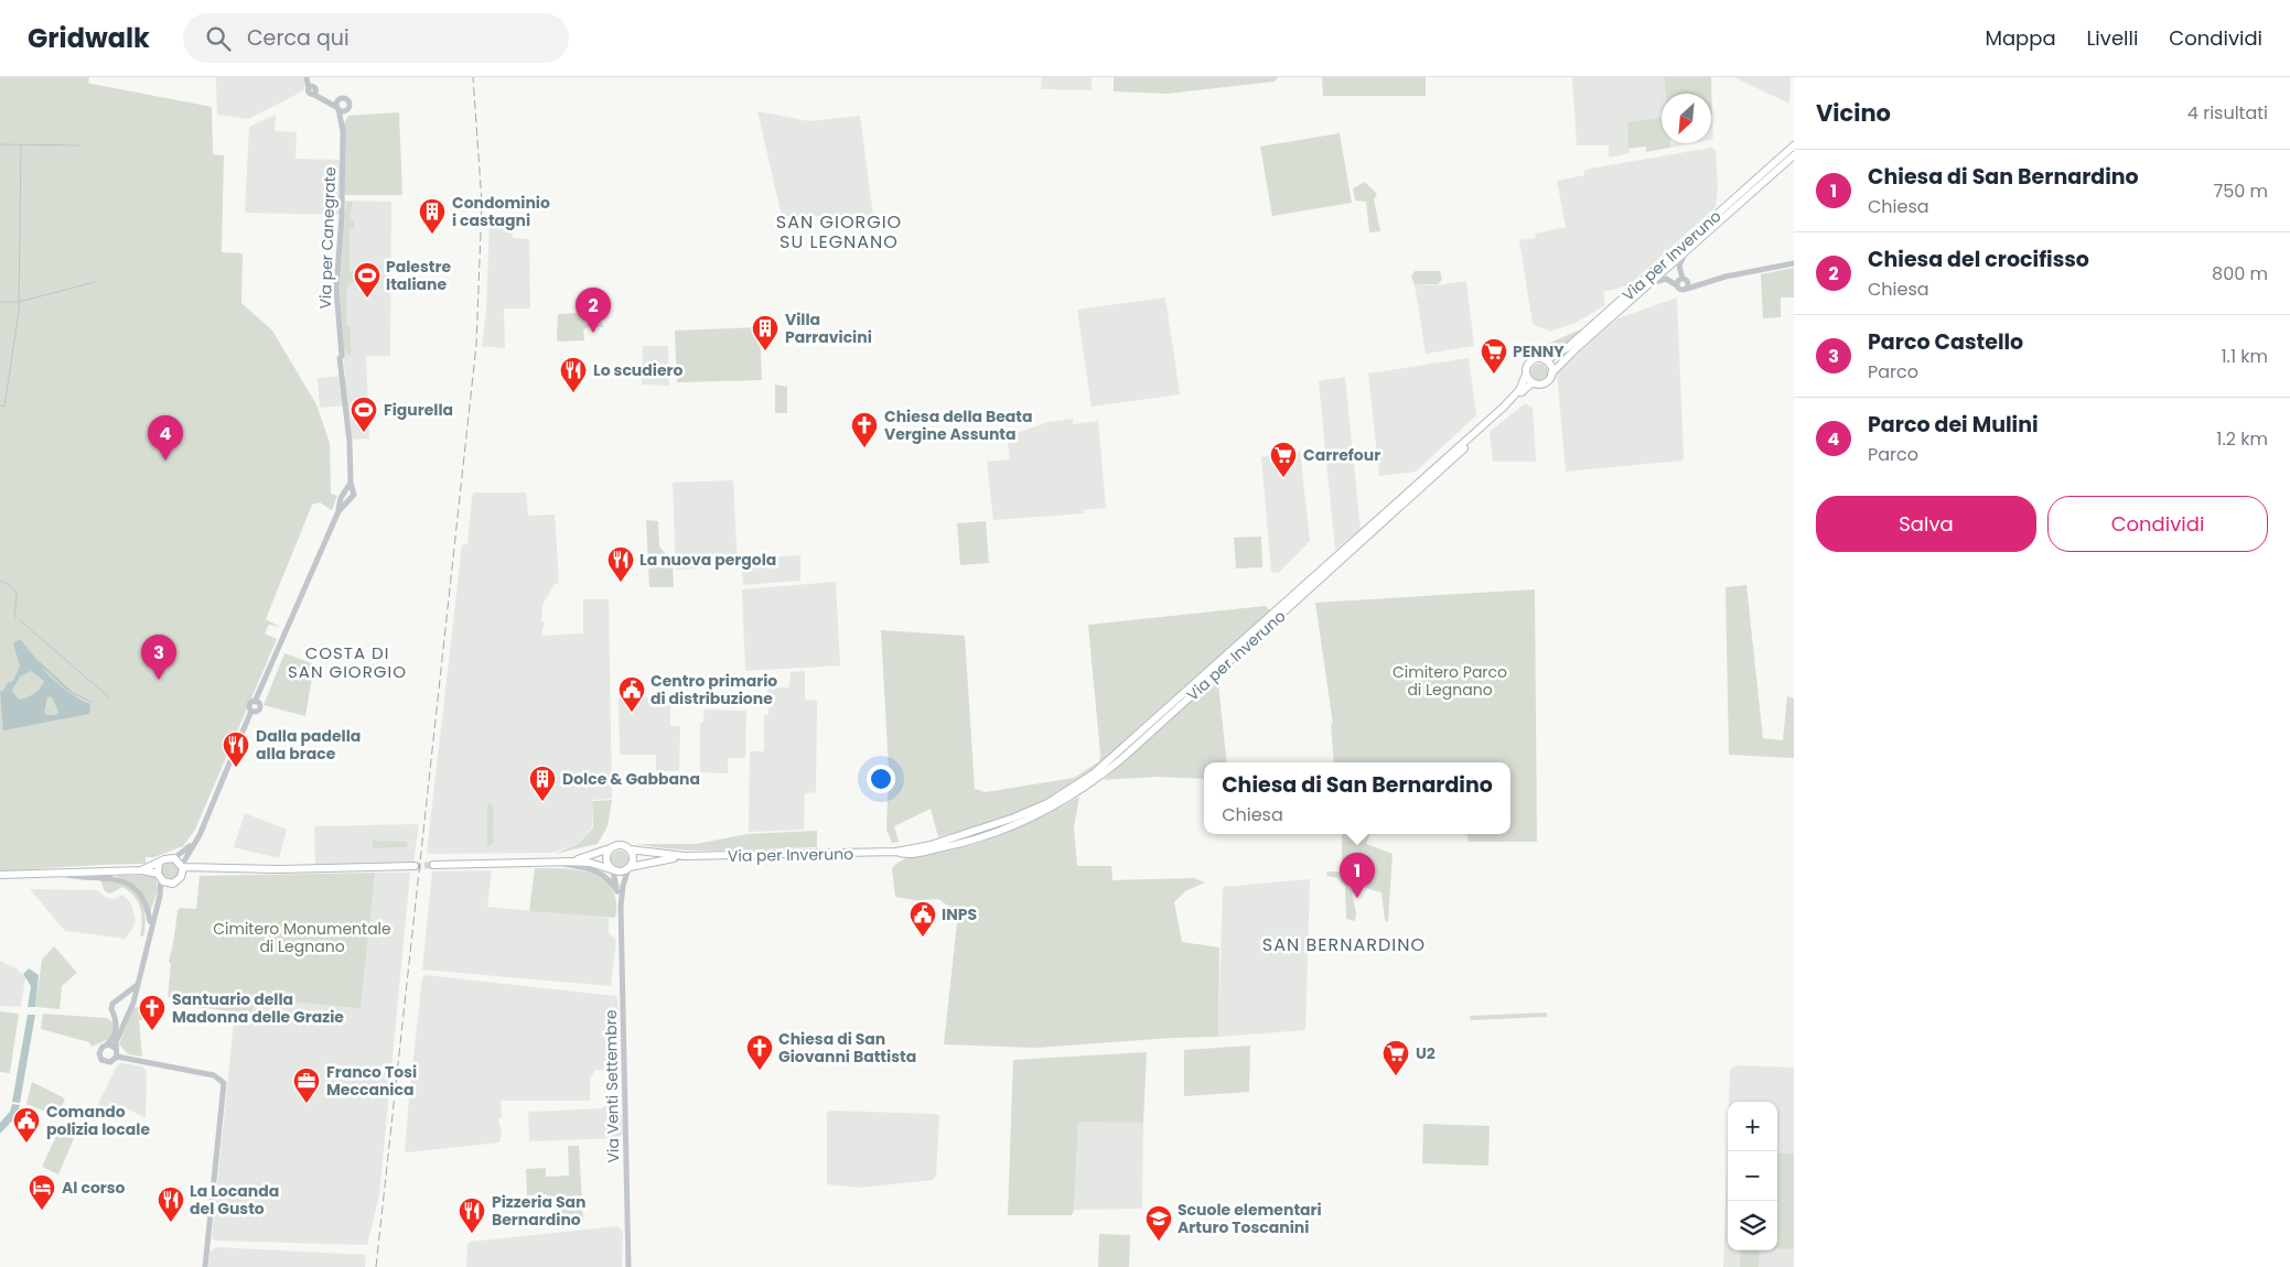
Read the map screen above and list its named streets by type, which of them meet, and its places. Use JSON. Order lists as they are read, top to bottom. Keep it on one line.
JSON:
{"streets":{"main road":["Via per Inveruno"],"street":["Via per Canegrate","Via Venti Settembre"]},"crossings":[["Via per Inveruno","Via Venti Settembre"]],"districts":["SAN GIORGIO SU LEGNANO","COSTA DI SAN GIORGIO","SAN BERNARDINO"],"parks":["Cimitero Parco di Legnano","Cimitero Monumentale di Legnano"],"places":{"building":["Condominio i castagni","Villa Parravicini","Dolce & Gabbana"],"sports":["Palestre Italiane","Figurella"],"supermarket":["PENNY","Carrefour","U2"],"restaurant":["Lo scudiero","La nuova pergola","Dalla padella alla brace","La Locanda del Gusto","Pizzeria San Bernardino"],"church":["Chiesa della Beata Vergine Assunta","Santuario della Madonna delle Grazie","Chiesa di San Giovanni Battista"],"public building":["Centro primario di distribuzione","INPS","Comando polizia locale"],"office":["Franco Tosi Meccanica"],"hotel":["Al corso"],"school or university":["Scuole elementari Arturo Toscanini"]},"north":"bottom left","page":{"header":"Gridwalk","search":"Cerca qui","nav":["Mappa","Livelli","Condividi"],"heading":["Vicino","4 risultati"],"list":[{"mark":"1","name":"Chiesa di San Bernardino","note":"Chiesa","value":"750 m"},{"mark":"2","name":"Chiesa del crocifisso","note":"Chiesa","value":"800 m"},{"mark":"3","name":"Parco Castello","note":"Parco","value":"1.1 km"},{"mark":"4","name":"Parco dei Mulini","note":"Parco","value":"1.2 km"}],"pins":["2","4","3","1"],"buttons":["Salva","Condividi"],"popup":["Chiesa di San Bernardino","Chiesa"],"map_buttons":["+","−"]}}
